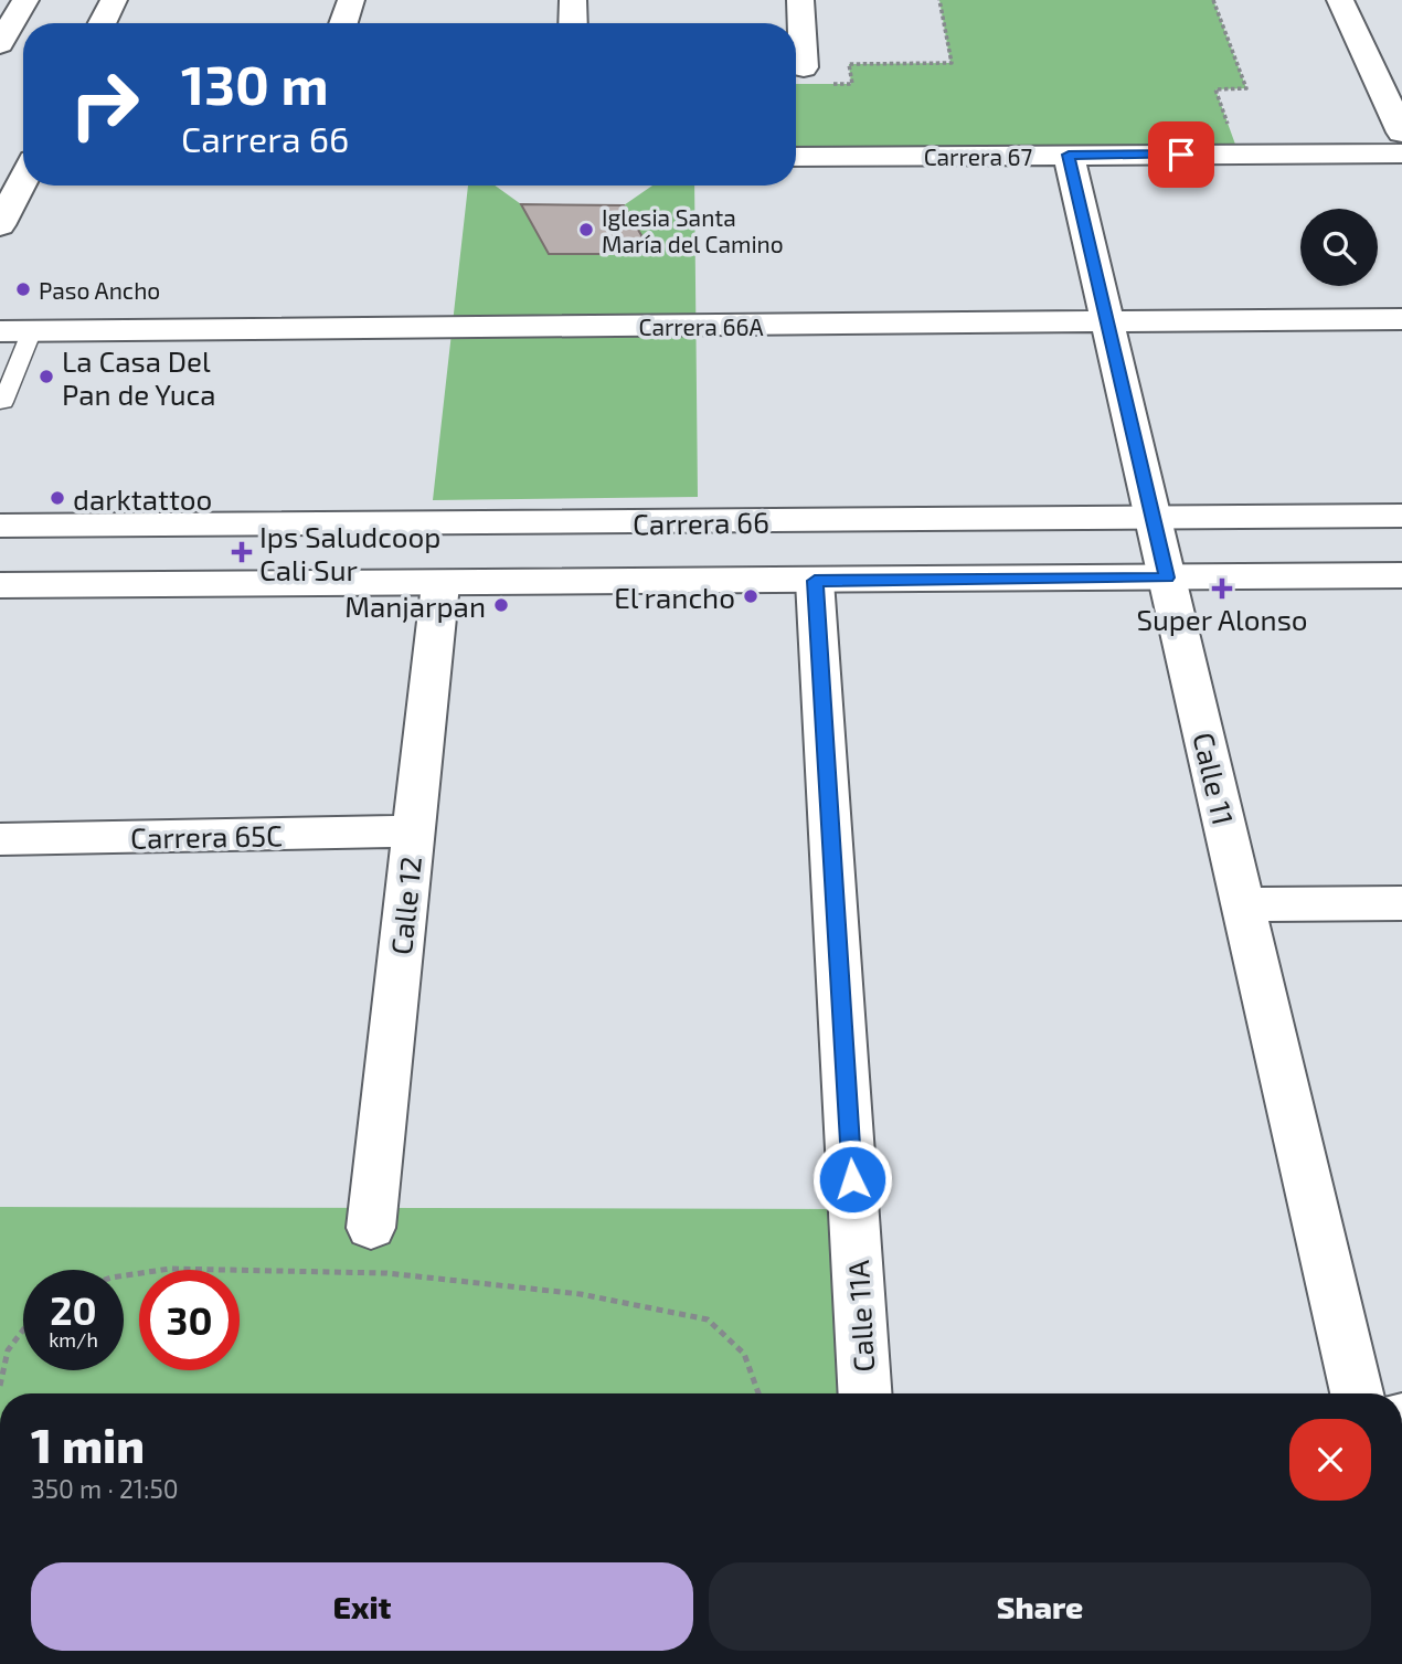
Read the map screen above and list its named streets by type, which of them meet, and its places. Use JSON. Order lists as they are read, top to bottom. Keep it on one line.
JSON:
{"streets":{"street":["Carrera 67","Carrera 66A","Carrera 66","Calle 11","Carrera 65C","Calle 12","Calle 11A"]},"crossings":[["Carrera 67","Calle 11"],["Carrera 66A","Calle 11"],["Carrera 66","Calle 11"],["Carrera 66","Calle 12"],["Carrera 66","Calle 11A"],["Carrera 65C","Calle 12"]],"places":{"other":["Iglesia Santa María del Camino","Paso Ancho","La Casa Del Pan de Yuca","darktattoo","El rancho","Manjarpan"],"health":["Ips Saludcoop Cali Sur","Super Alonso"]},"page":{"turn":["130 m","Carrera 66"],"speed":"20 km/h","limit":"30","heading":["1 min","350 m · 21:50"],"buttons":["Exit","Share"]}}
